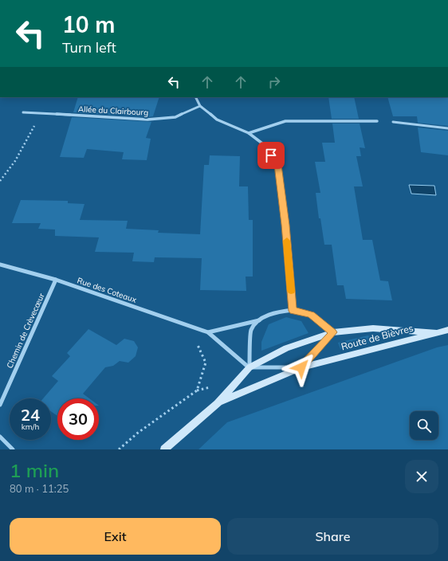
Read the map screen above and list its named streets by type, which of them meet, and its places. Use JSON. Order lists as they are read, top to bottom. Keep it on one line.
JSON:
{"streets":{"street":["Allée du Clairbourg","Rue des Coteaux","Chemin de Crèvecœur","Route de Bièvres"]},"crossings":[["Rue des Coteaux","Chemin de Crèvecœur"],["Rue des Coteaux","Route de Bièvres"]],"page":{"turn":["10 m","Turn left"],"speed":"24 km/h","limit":"30","heading":["1 min","80 m · 11:25"],"buttons":["Exit","Share"]}}
